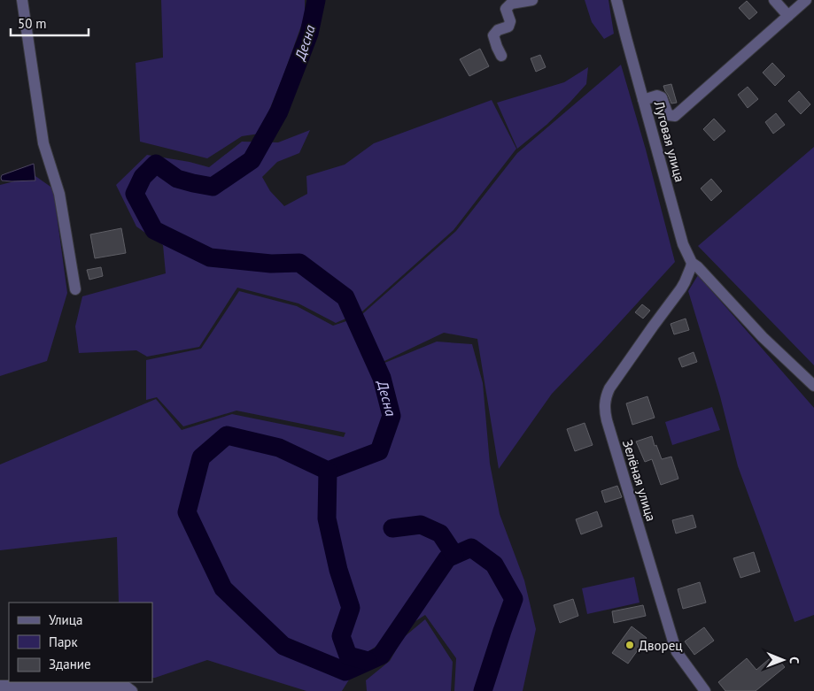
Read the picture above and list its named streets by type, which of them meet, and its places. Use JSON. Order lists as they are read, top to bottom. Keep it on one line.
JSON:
{"streets":{"lane":["Луговая улица","Зелёная улица"]},"crossings":[["Луговая улица","Зелёная улица"]],"water":["Десна"],"places":["Дворец"],"legend":["Улица","Парк","Здание"],"scale_bar":"50 m","north":"right"}
